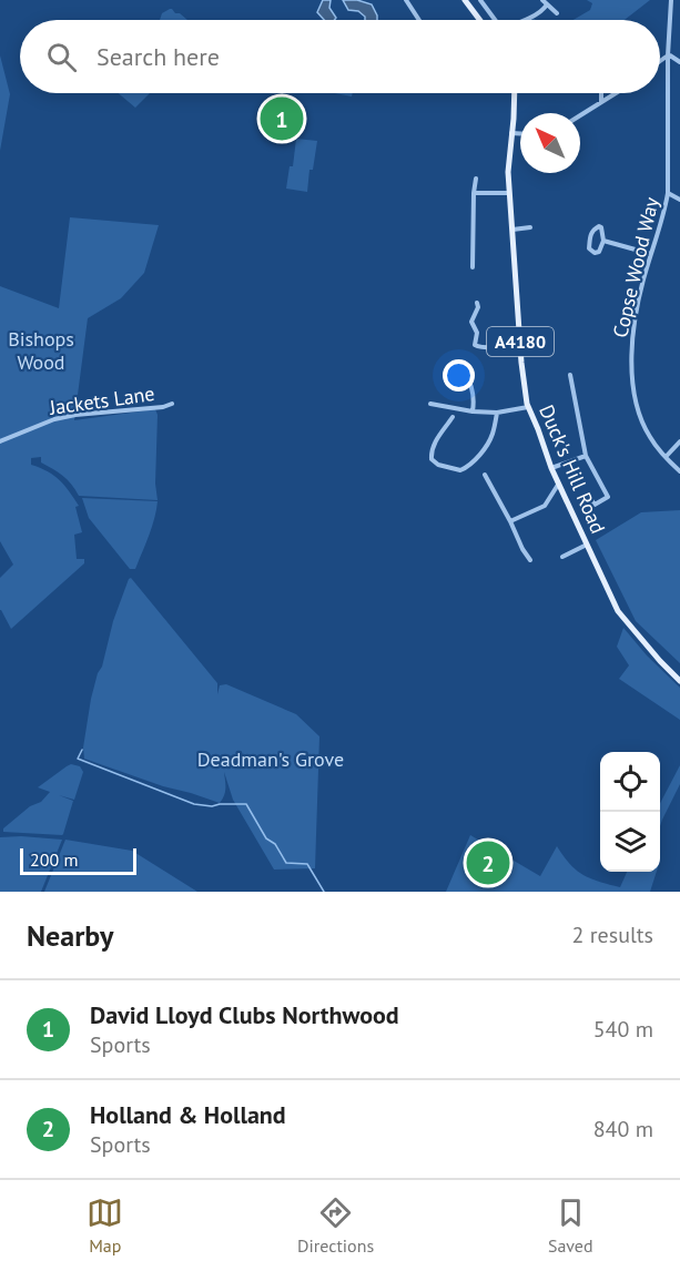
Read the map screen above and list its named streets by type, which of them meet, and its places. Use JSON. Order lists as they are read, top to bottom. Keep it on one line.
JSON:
{"streets":{"main road":["A4180","Duck's Hill Road"],"street":["Copse Wood Way","Jackets Lane"]},"parks":["Bishops Wood","Deadman's Grove"],"scale_bar":"200 m","north":"top left","page":{"search":"Search here","pins":["1","2"],"scale":"200 m","heading":["Nearby","2 results"],"list":[{"mark":"1","name":"David Lloyd Clubs Northwood","note":"Sports","value":"540 m"},{"mark":"2","name":"Holland & Holland","note":"Sports","value":"840 m"}],"nav":["Map","Directions","Saved"]}}
